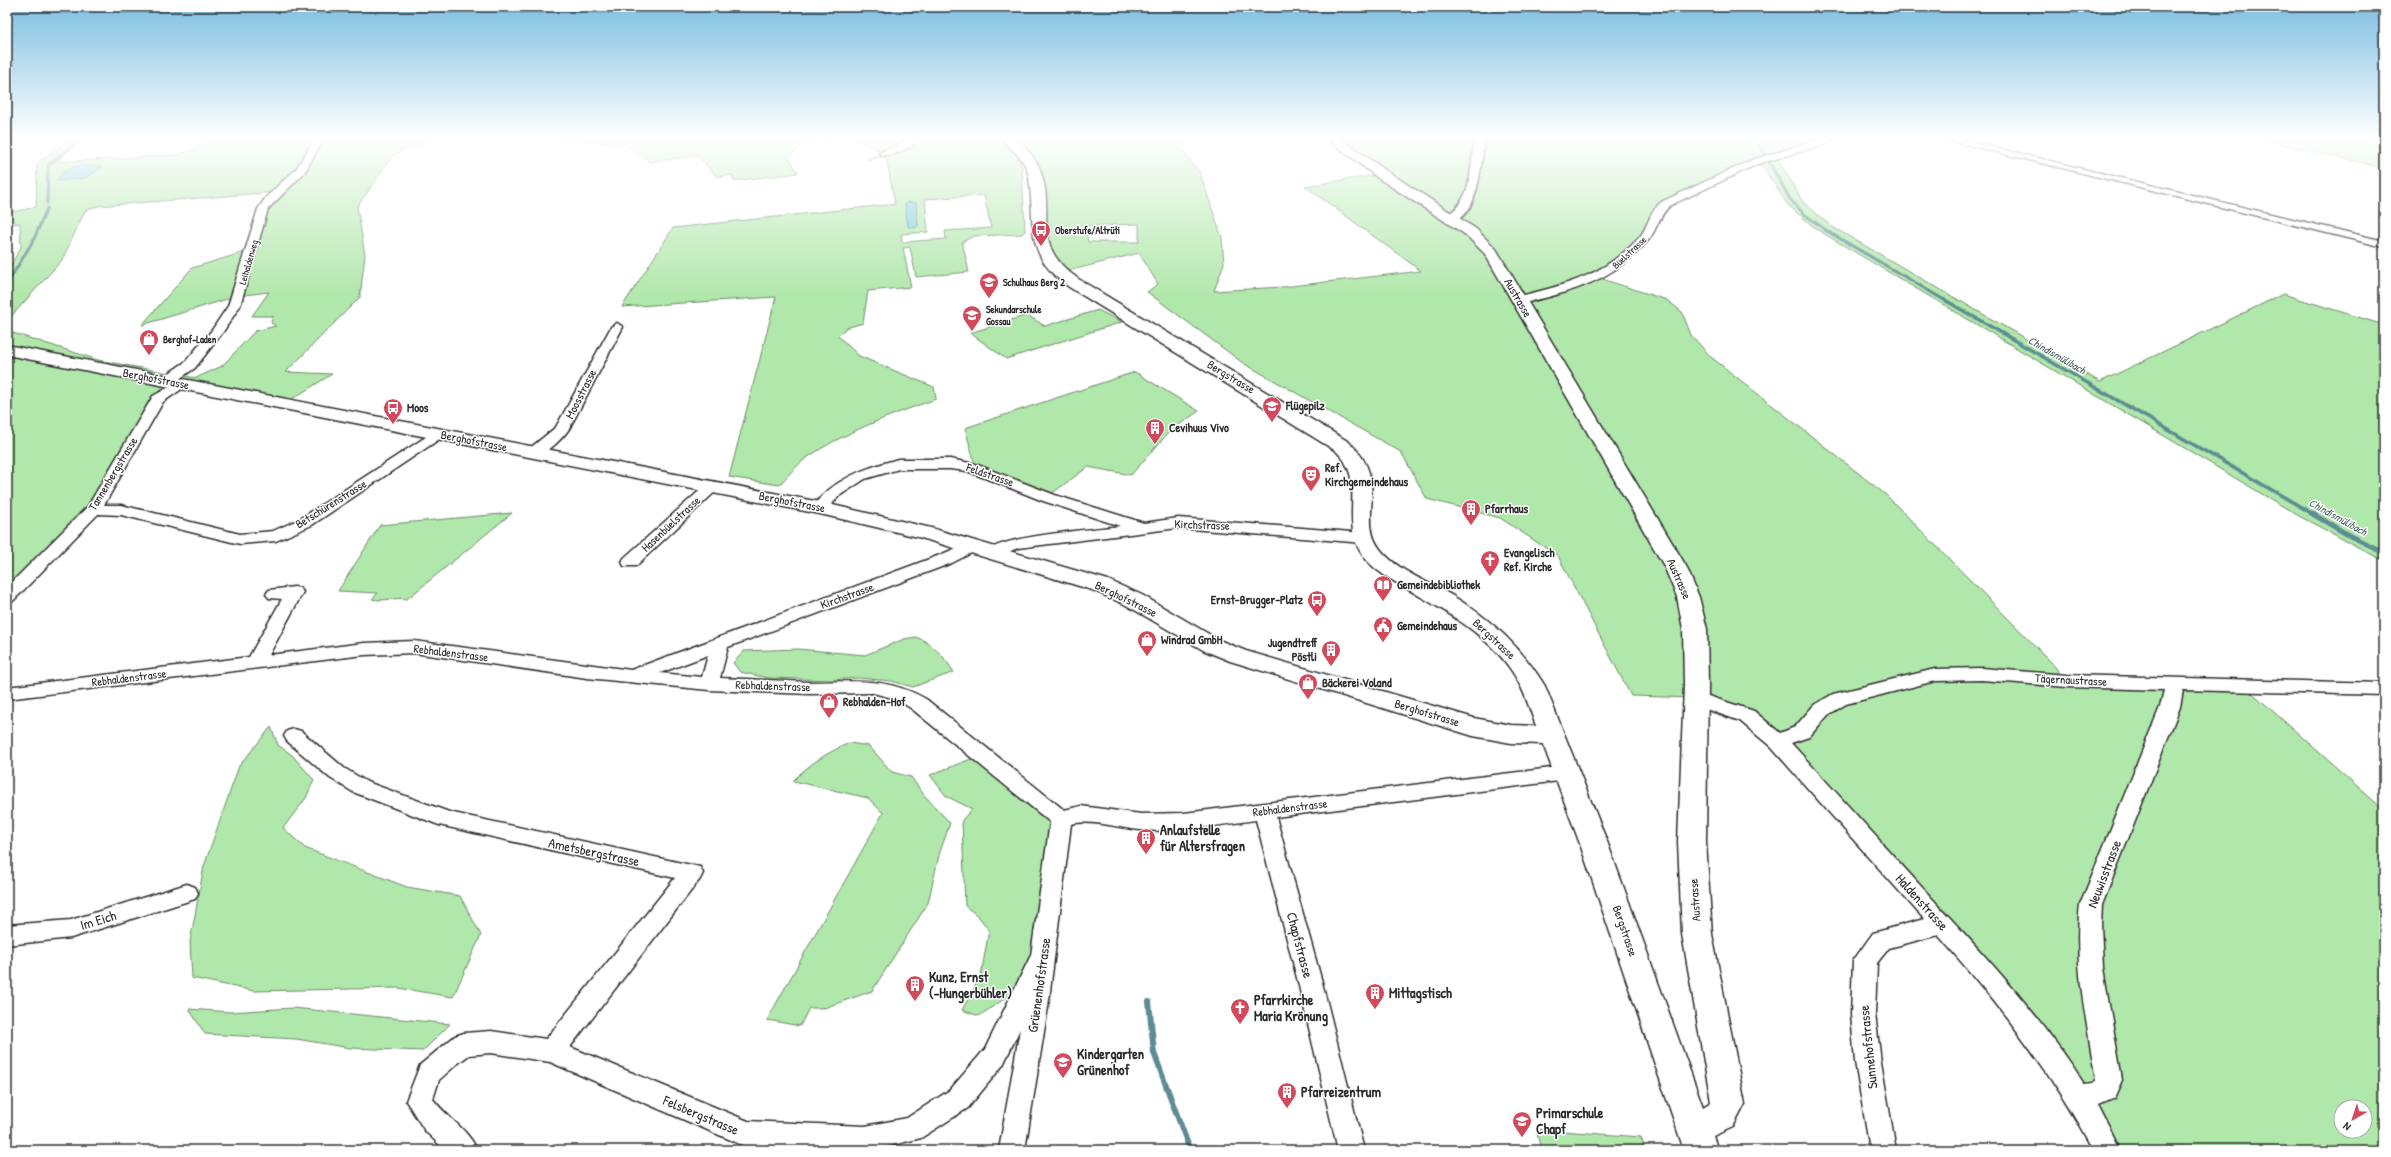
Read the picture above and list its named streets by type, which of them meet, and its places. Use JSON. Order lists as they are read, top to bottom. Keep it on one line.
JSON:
{"streets":{"street":["Büelstrasse","Leihaldenweg","Austrasse","Bergstrasse","Berghofstrasse","Moosstrasse","Tannenbergstrasse","Feldstrasse","Betschürenstrasse","Hasenbüelstrasse","Kirchstrasse","Rebhaldenstrasse","Tägernaustrasse","Ametsbergstrasse","Neuwisstrasse","Haldenstrasse","Im Eich","Chapfstrasse","Grüenenhofstrasse","Sunnehofstrasse","Felsbergstrasse"]},"crossings":[["Büelstrasse","Austrasse"],["Leihaldenweg","Berghofstrasse"],["Leihaldenweg","Tannenbergstrasse"],["Austrasse","Bergstrasse"],["Austrasse","Haldenstrasse"],["Bergstrasse","Berghofstrasse"],["Bergstrasse","Kirchstrasse"],["Bergstrasse","Rebhaldenstrasse"],["Berghofstrasse","Moosstrasse"],["Berghofstrasse","Tannenbergstrasse"],["Berghofstrasse","Feldstrasse"],["Berghofstrasse","Betschürenstrasse"],["Berghofstrasse","Hasenbüelstrasse"],["Berghofstrasse","Kirchstrasse"],["Tannenbergstrasse","Betschürenstrasse"],["Feldstrasse","Kirchstrasse"],["Kirchstrasse","Rebhaldenstrasse"],["Rebhaldenstrasse","Chapfstrasse"],["Rebhaldenstrasse","Grüenenhofstrasse"],["Tägernaustrasse","Neuwisstrasse"],["Tägernaustrasse","Haldenstrasse"],["Ametsbergstrasse","Felsbergstrasse"],["Neuwisstrasse","Haldenstrasse"],["Haldenstrasse","Sunnehofstrasse"],["Grüenenhofstrasse","Felsbergstrasse"]],"water":["Chindismülibach"],"places":{"bus stop":["Oberstufe/Altrüti","Moos","Ernst-Brugger-Platz"],"school or university":["Schulhaus Berg 2","Sekundarschule Gossau","Flügepilz","Kindergarten Grünenhof","Primarschule Chapf"],"shop":["Berghof-Laden","Windrad GmbH","Bäckerei Voland","Rebhalden-Hof"],"building":["Cevihuus Vivo","Pfarrhaus","Jugendtreff Pöstli","Anlaufstelle für Altersfragen","Kunz, Ernst (-Hungerbühler)","Mittagstisch","Pfarreizentrum"],"theatre":["Ref. Kirchgemeindehaus"],"church":["Evangelisch Ref. Kirche","Pfarrkirche Maria Krönung"],"library":["Gemeindebibliothek"],"public building":["Gemeindehaus"]},"north":"bottom left"}
